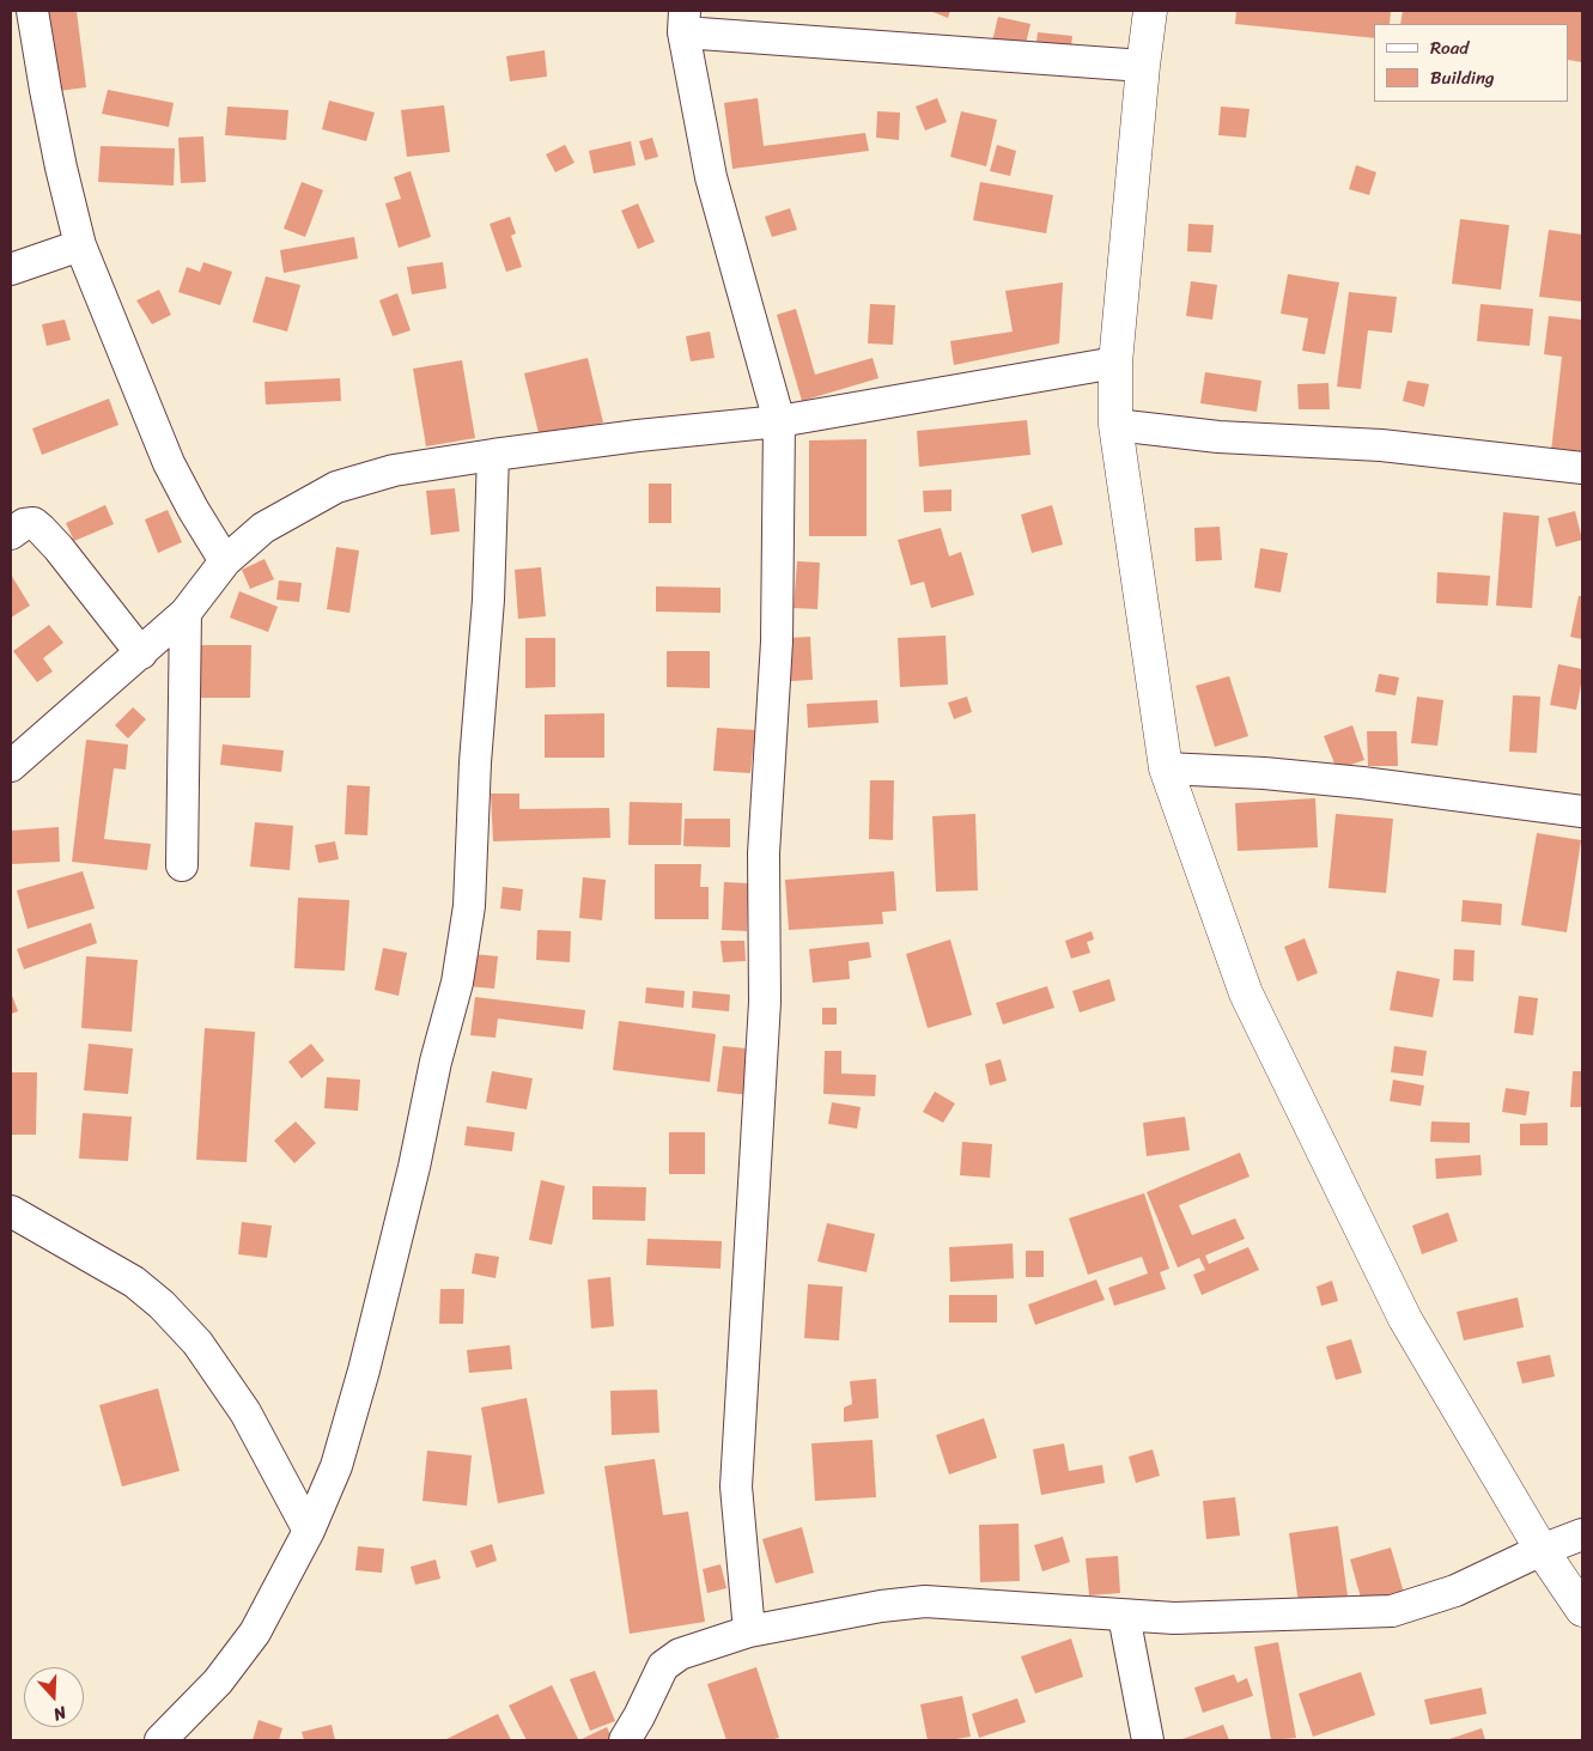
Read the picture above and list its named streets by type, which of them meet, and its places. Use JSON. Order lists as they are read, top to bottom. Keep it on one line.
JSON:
{"legend":["Road","Building"],"north":"bottom"}
